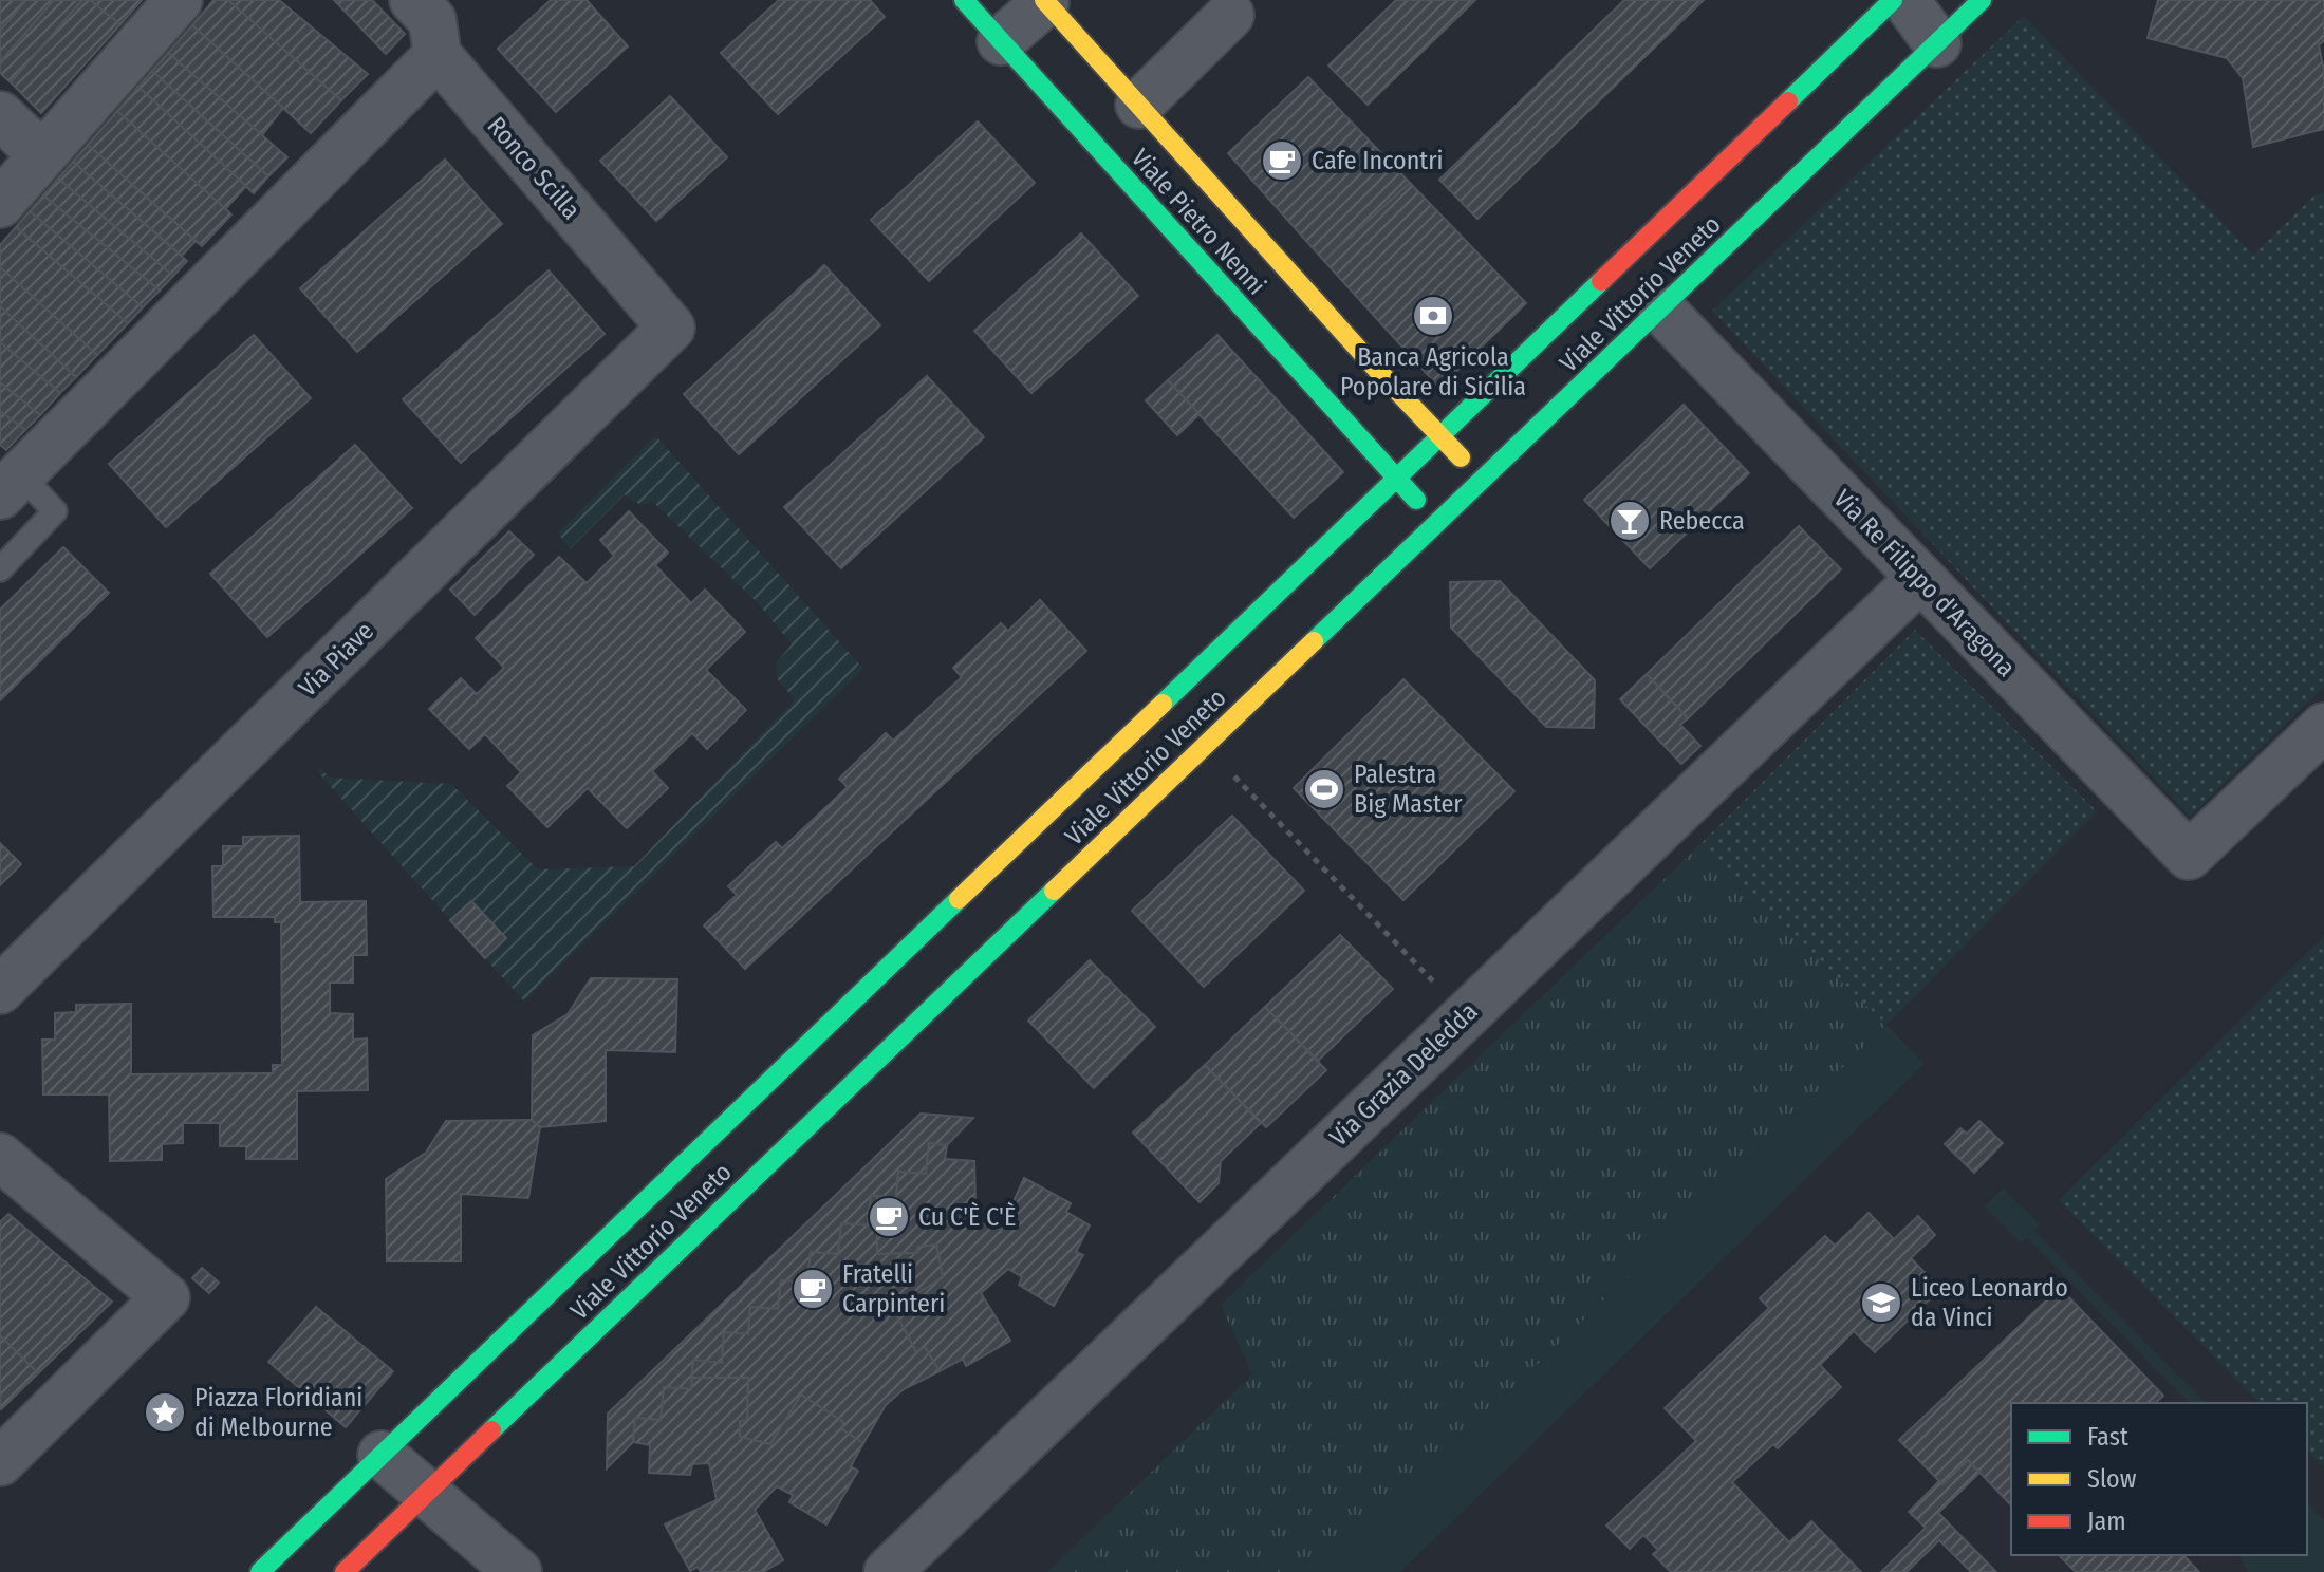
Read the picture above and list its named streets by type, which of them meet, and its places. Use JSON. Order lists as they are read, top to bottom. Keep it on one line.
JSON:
{"streets":{"street":["Ronco Scilla","Viale Pietro Nenni","Viale Vittorio Veneto","Via Re Filippo d'Aragona","Via Piave","Via Grazia Deledda"]},"crossings":[["Ronco Scilla","Via Piave"],["Viale Pietro Nenni","Viale Vittorio Veneto"],["Viale Vittorio Veneto","Via Re Filippo d'Aragona"],["Via Re Filippo d'Aragona","Via Grazia Deledda"]],"places":{"cafe":["Cafe Incontri","Cu C'È C'È","Fratelli Carpinteri"],"bank":["Banca Agricola Popolare di Sicilia"],"bar":["Rebecca"],"sports":["Palestra Big Master"],"school or university":["Liceo Leonardo da Vinci"],"place":["Piazza Floridiani di Melbourne"]},"legend":["Fast","Slow","Jam"]}
